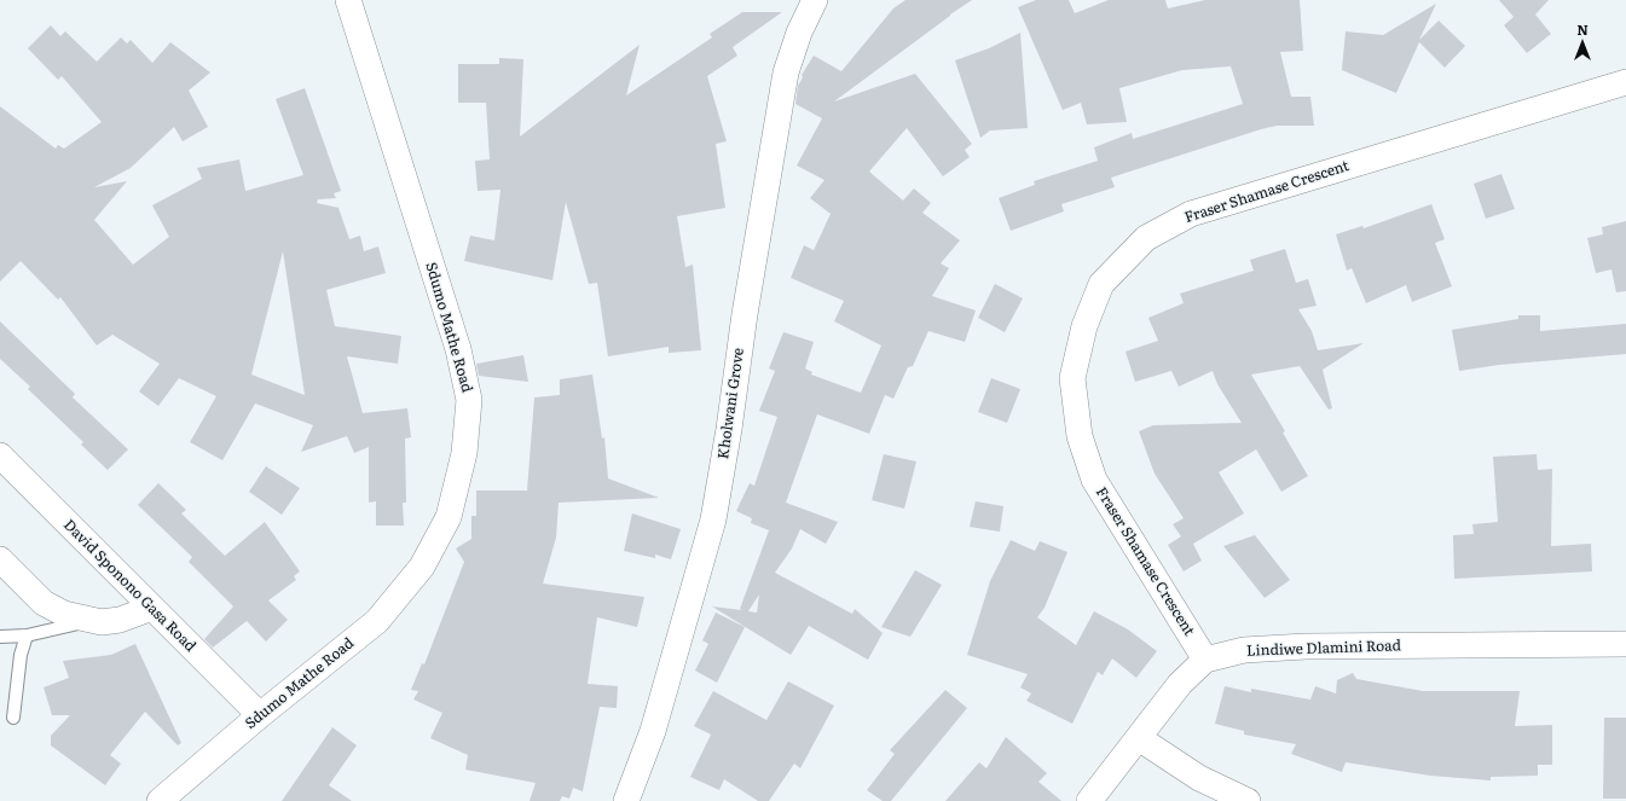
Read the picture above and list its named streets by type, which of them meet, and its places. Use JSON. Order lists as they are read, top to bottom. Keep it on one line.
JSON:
{"streets":{"street":["Fraser Shamase Crescent","Sdumo Mathe Road","Kholwani Grove","David Sponono Gasa Road","Lindiwe Dlamini Road"]},"crossings":[["Fraser Shamase Crescent","Lindiwe Dlamini Road"],["Sdumo Mathe Road","David Sponono Gasa Road"]],"north":"top"}
